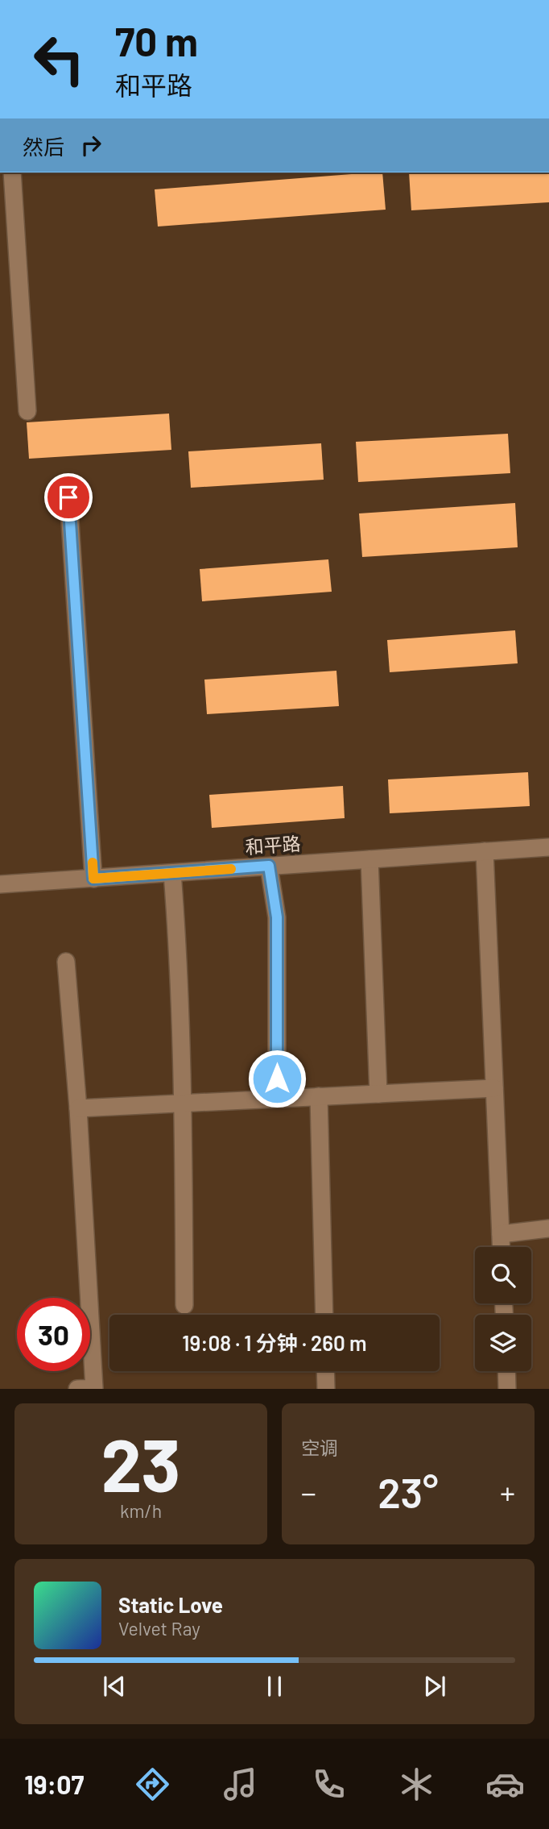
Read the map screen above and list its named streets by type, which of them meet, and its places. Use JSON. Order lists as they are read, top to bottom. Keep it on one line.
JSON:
{"streets":{"street":["和平路"]},"page":{"turn":["70 m","和平路"],"then":"然后","limit":"30","trip":"19:08 · 1 分钟 · 260 m","tile":[["23","km/h"],"空调"],"heat":["−","23°","+"],"song":["Static Love","Velvet Ray"],"tabs":"19:07"}}
